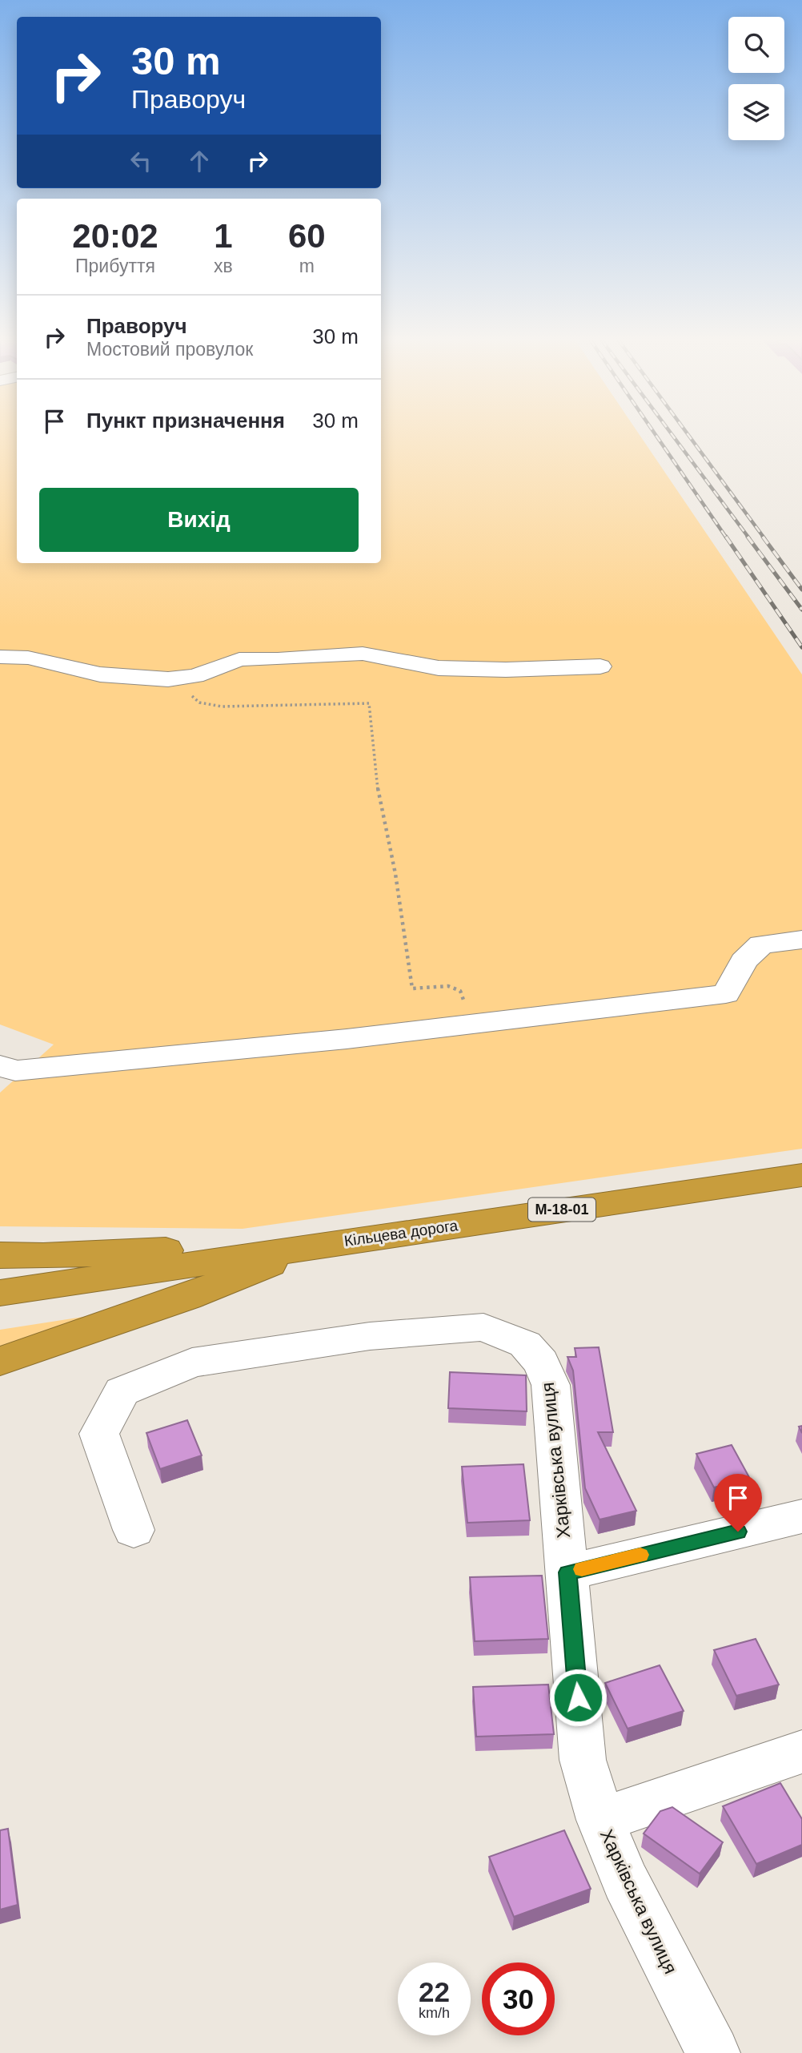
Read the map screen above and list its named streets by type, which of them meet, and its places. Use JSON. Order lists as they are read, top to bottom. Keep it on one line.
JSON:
{"streets":{"highway":["М-18-01","Кільцева дорога"],"street":["Харківська вулиця"]},"crossings":[["М-18-01","Кільцева дорога"]],"page":{"turn":["30 m","Праворуч"],"eta":["20:02","Прибуття","1","хв","60","m"],"list":[{"name":"Праворуч","note":"Мостовий провулок","value":"30 m"},{"name":"Пункт призначення","value":"30 m"}],"buttons":"Вихід","speed":"22 km/h","limit":"30"}}
